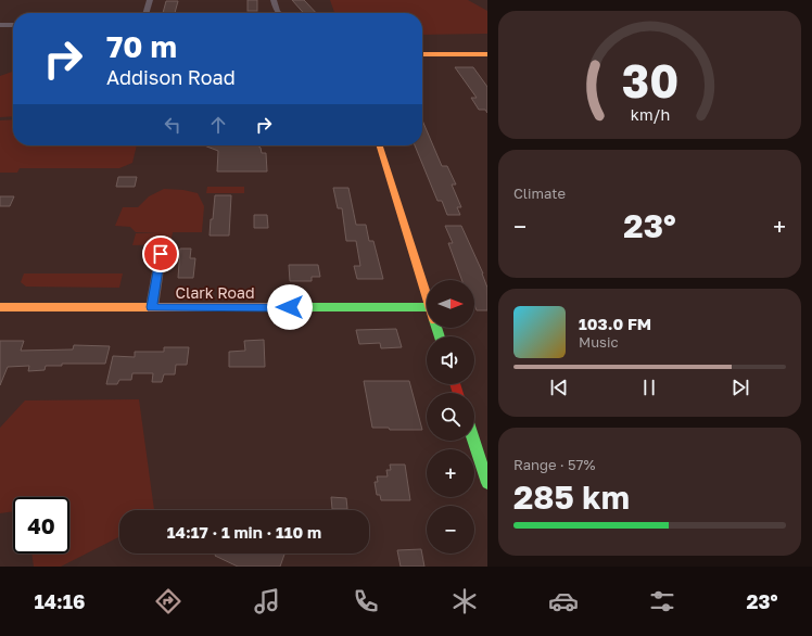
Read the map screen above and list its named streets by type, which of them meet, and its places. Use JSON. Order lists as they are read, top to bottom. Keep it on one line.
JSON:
{"streets":{"street":["Clark Road"]},"north":"right","page":{"turn":["70 m","Addison Road"],"tile":["Climate",["Range · 57%","285 km"]],"heat":["−","23°","+"],"map_buttons":["+","−"],"song":["103.0 FM","Music"],"limit":"40","trip":"14:17 · 1 min · 110 m","tabs":["14:16","23°"],"gauge":["30","km/h"]}}
